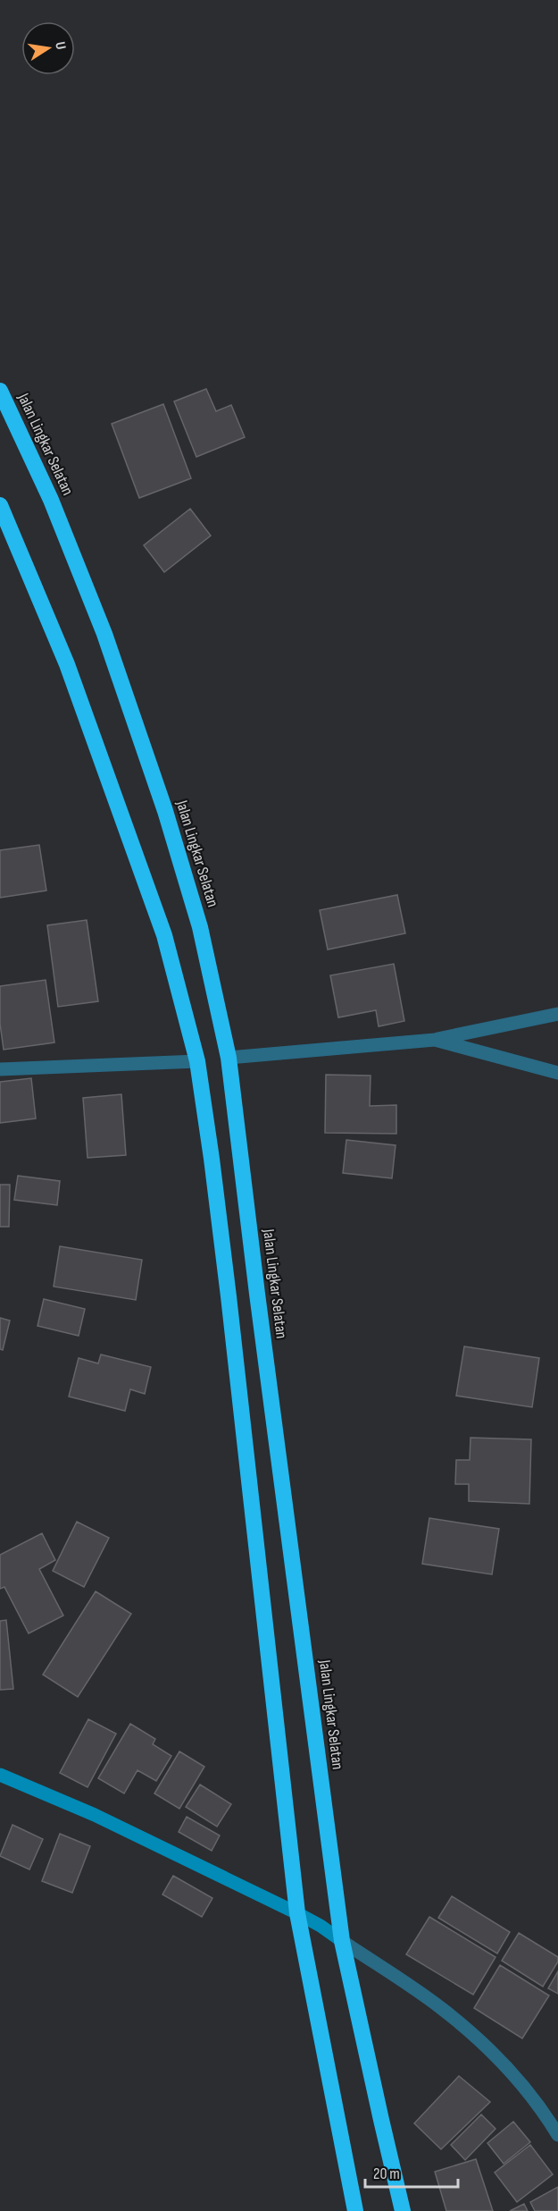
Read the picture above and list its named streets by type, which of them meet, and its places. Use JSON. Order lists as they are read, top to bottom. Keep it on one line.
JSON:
{"streets":{"highway":["Jalan Lingkar Selatan"]},"scale_bar":"20 m","north":"right"}
